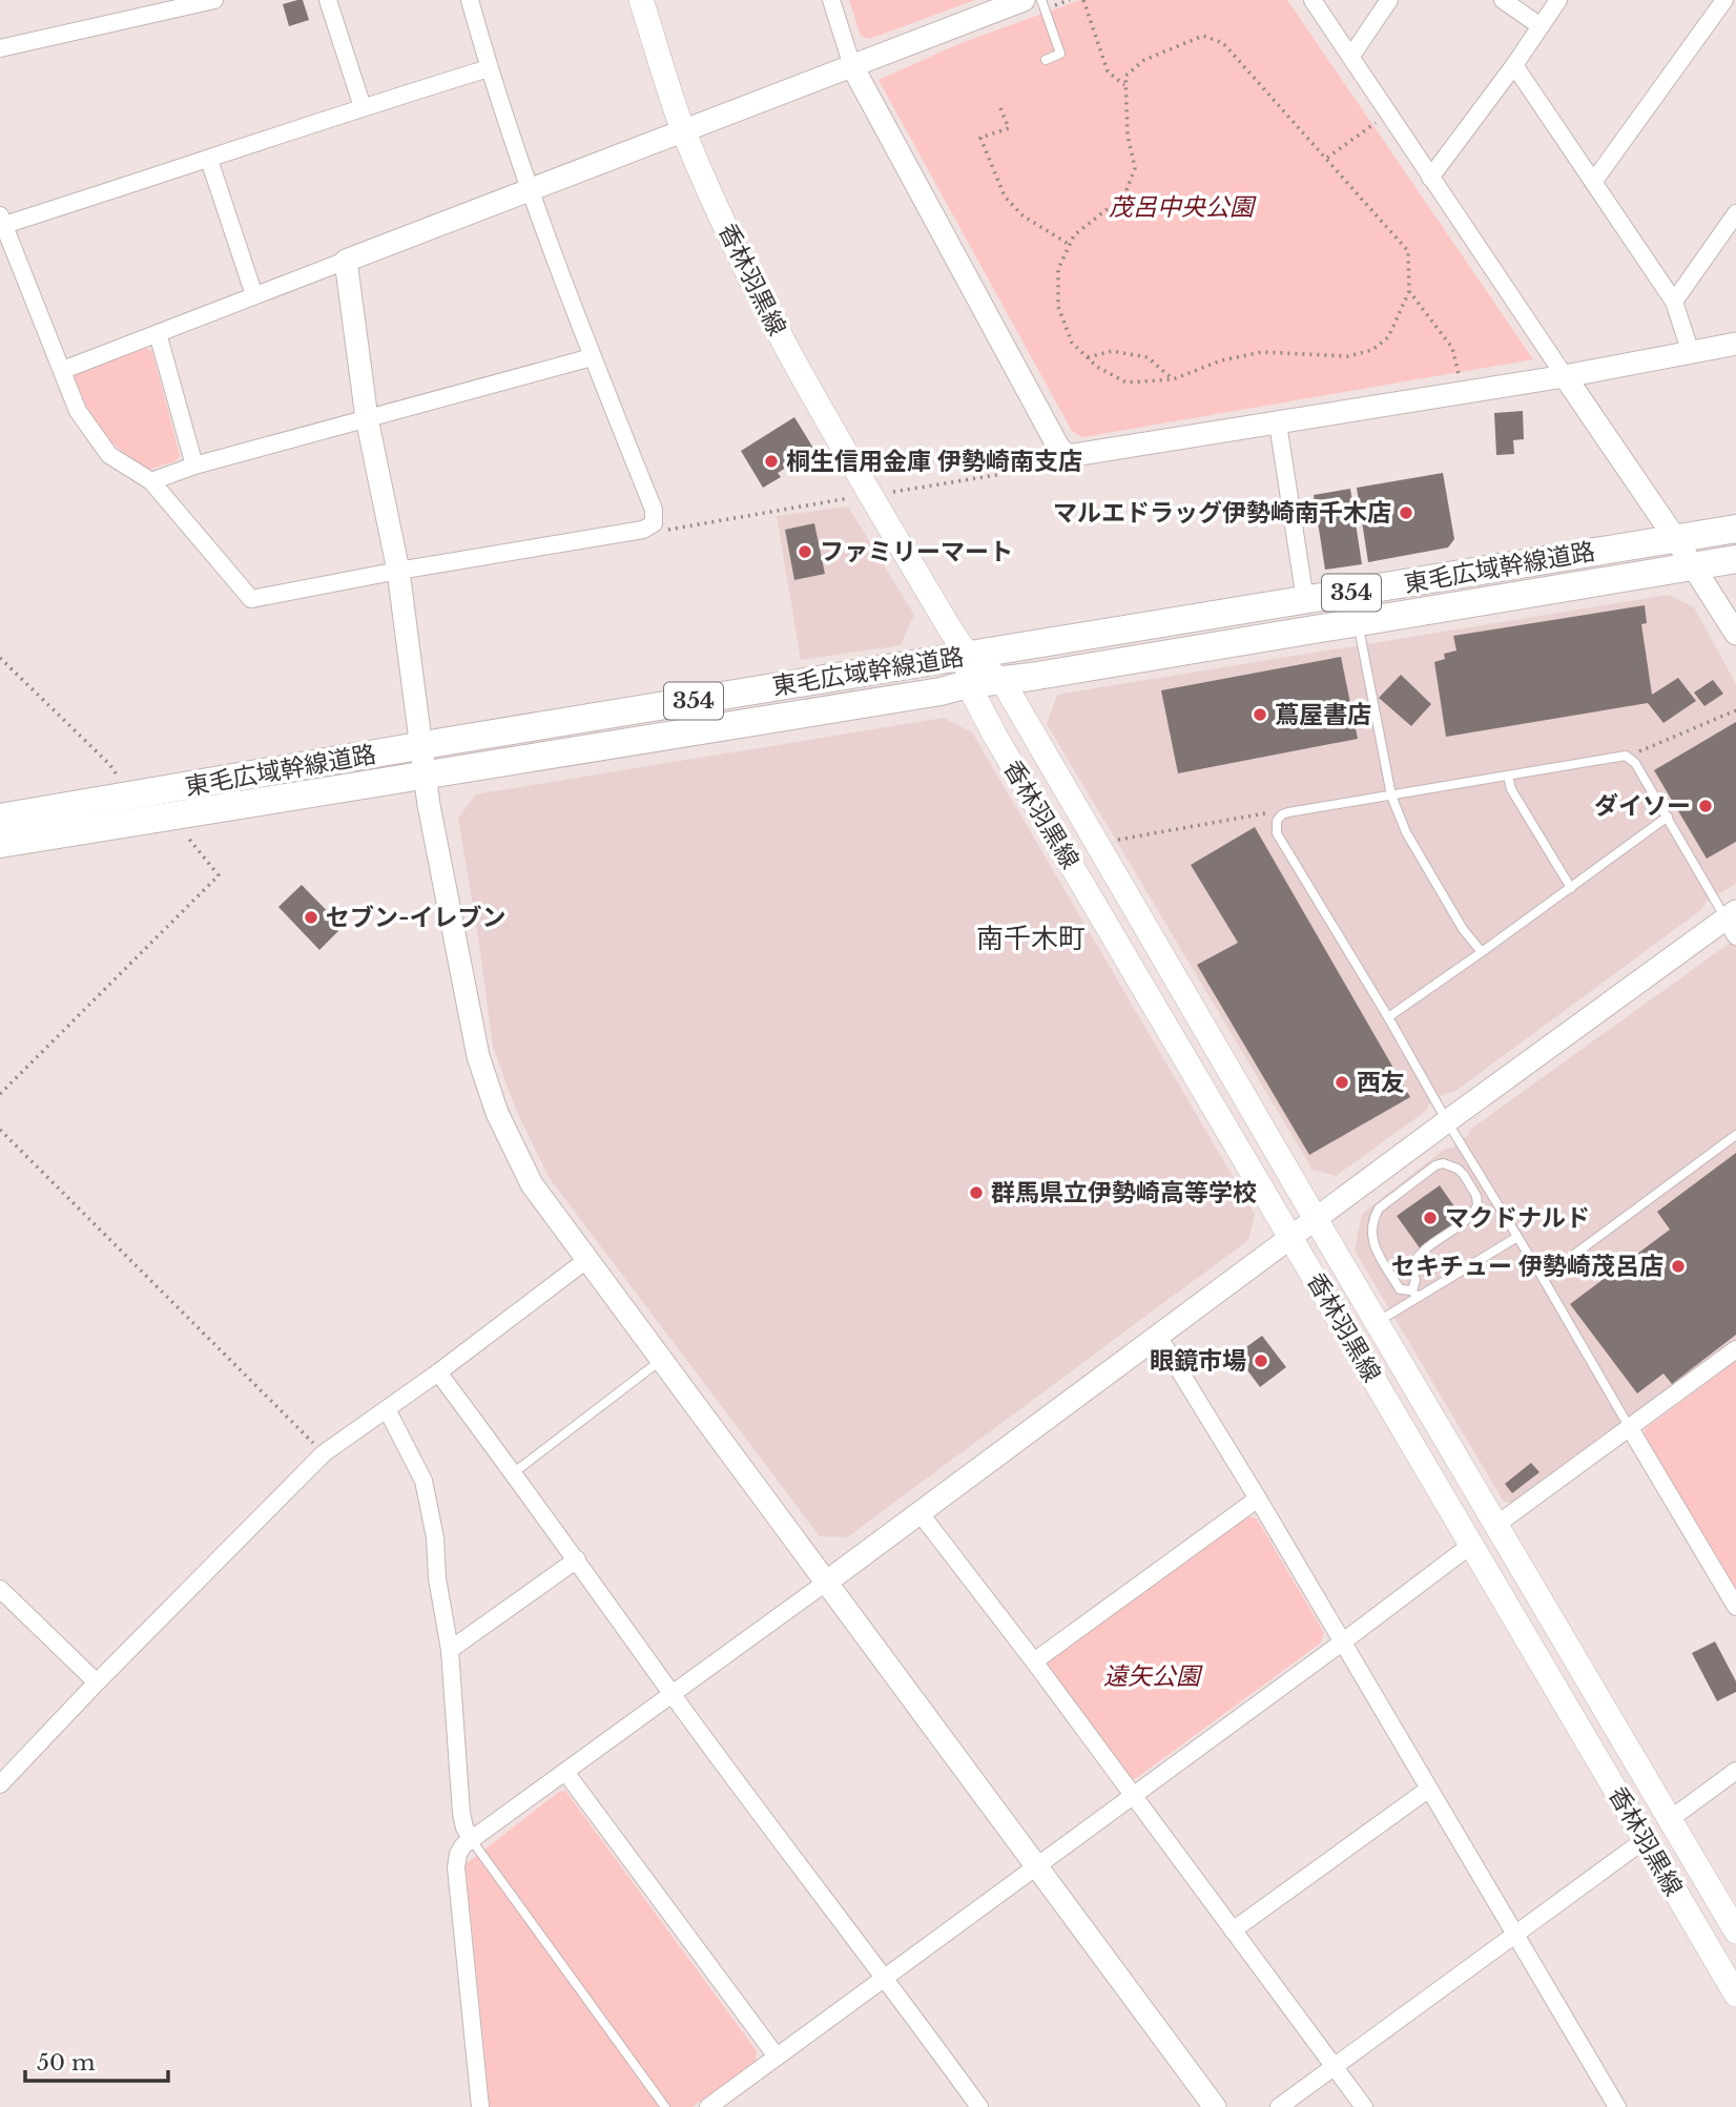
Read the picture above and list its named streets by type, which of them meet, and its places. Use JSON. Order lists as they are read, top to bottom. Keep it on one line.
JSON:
{"streets":{"highway":["東毛広域幹線道路","354"],"main road":["香林羽黒線"]},"crossings":[["香林羽黒線","東毛広域幹線道路"]],"districts":["南千木町"],"parks":["茂呂中央公園","遠矢公園"],"places":["桐生信用金庫 伊勢崎南支店","マルエドラッグ伊勢崎南千木店","ファミリーマート","蔦屋書店","ダイソー","セブン-イレブン","西友","群馬県立伊勢崎高等学校","マクドナルド","セキチュー 伊勢崎茂呂店","眼鏡市場"],"scale_bar":"50 m"}
